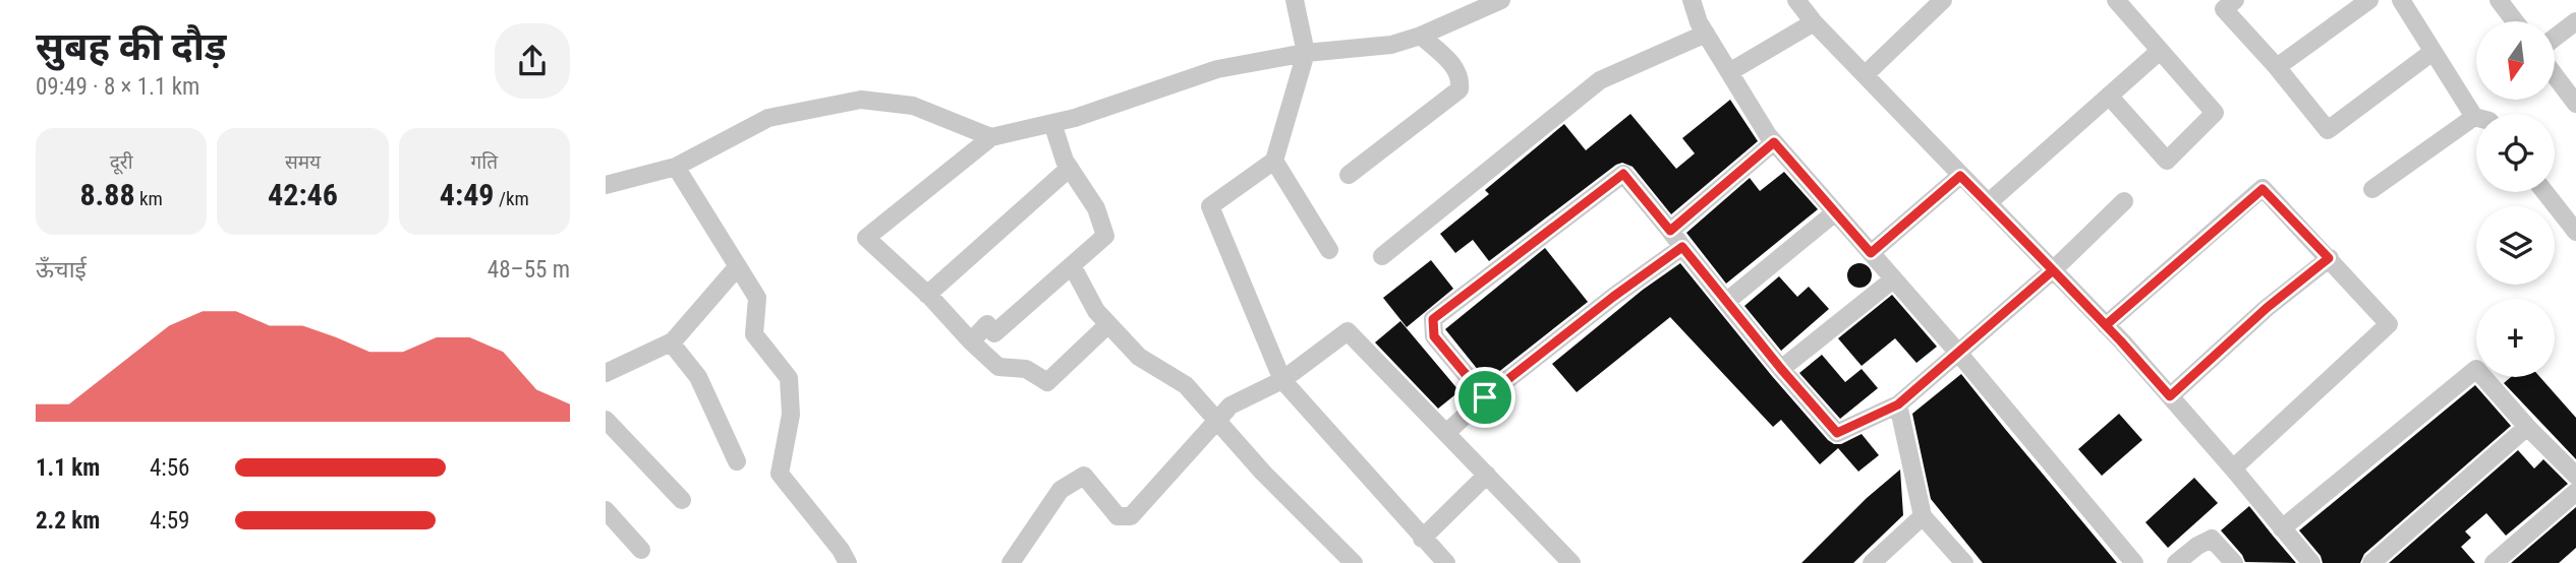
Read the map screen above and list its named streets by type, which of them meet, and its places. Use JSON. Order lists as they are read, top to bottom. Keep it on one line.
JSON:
{"north":"bottom","page":{"heading":["सुबह की दौड़","09:49 · 8 × 1.1 km"],"map_buttons":"+","stats":[["दूरी","8.88 km"],["समय","42:46"],["गति","4:49 /km"]],"chart":["ऊँचाई","48–55 m"],"list":[{"name":"1.1 km","note":"4:56"},{"name":"2.2 km","note":"4:59"}]}}
